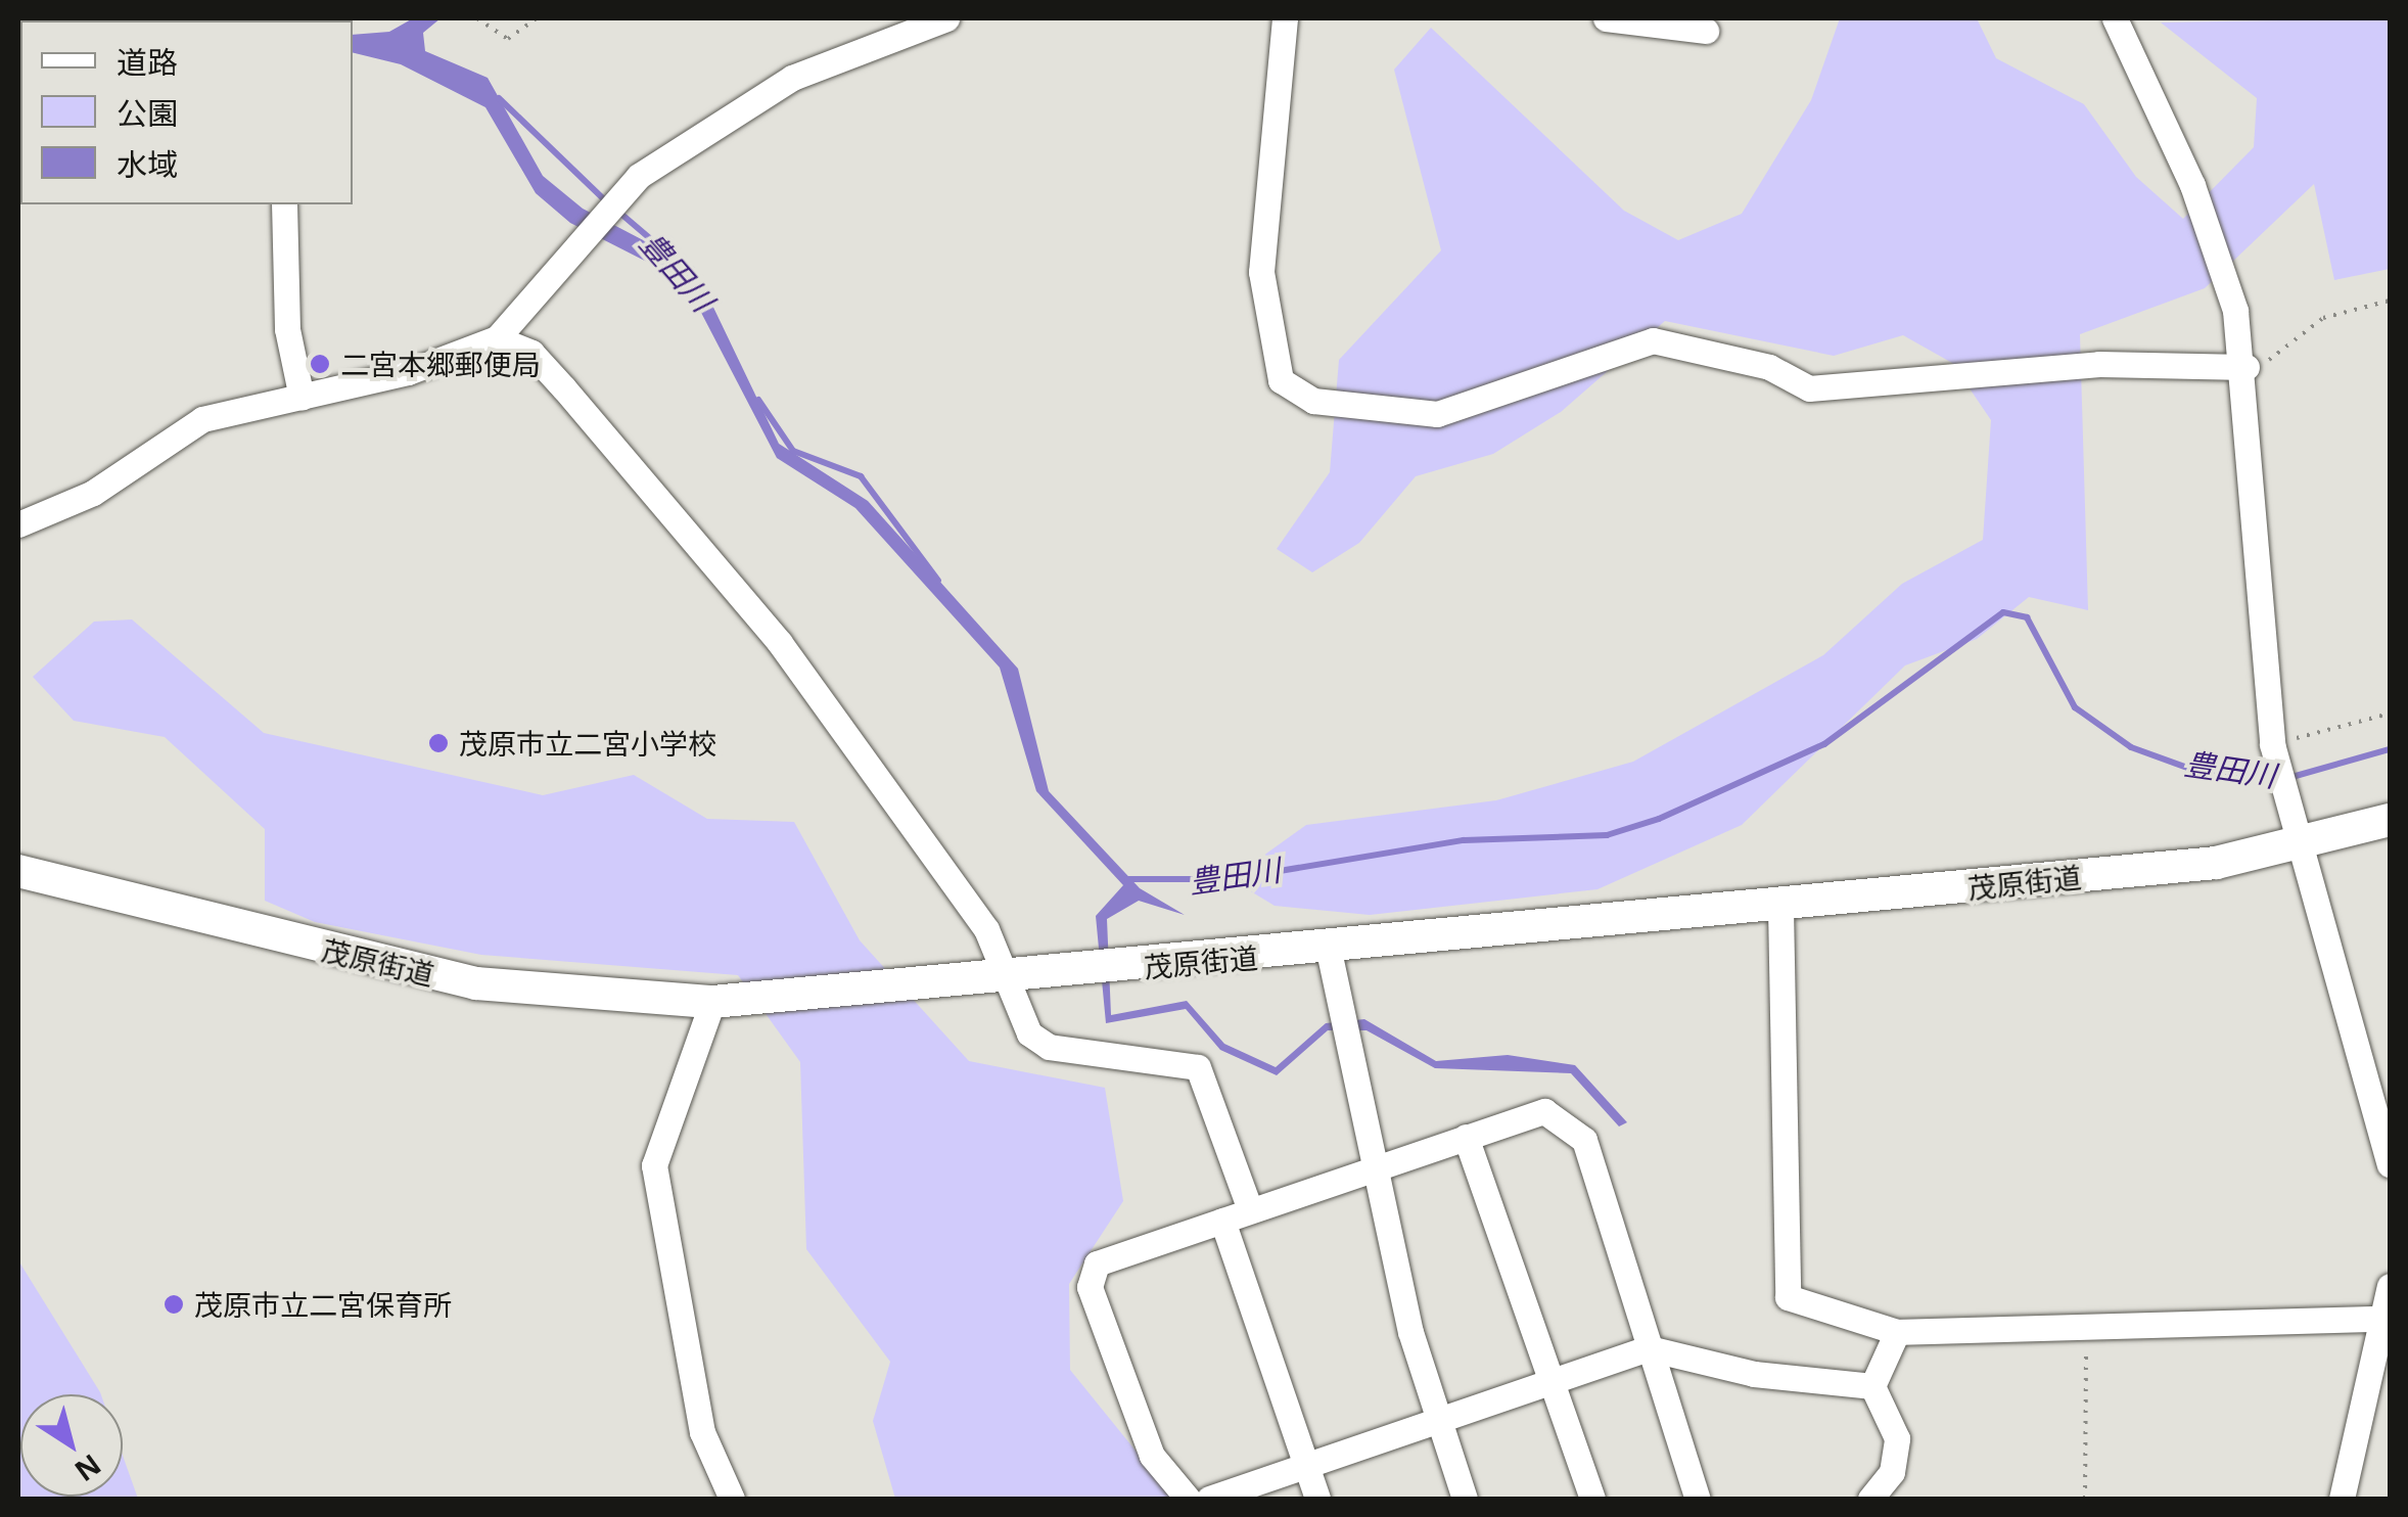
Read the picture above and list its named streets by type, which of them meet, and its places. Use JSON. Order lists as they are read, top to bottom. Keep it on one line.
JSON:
{"streets":{"main road":["茂原街道"]},"water":["豊田川"],"places":["二宮本郷郵便局","茂原市立二宮小学校","茂原市立二宮保育所"],"legend":["道路","公園","水域"],"north":"bottom right"}
